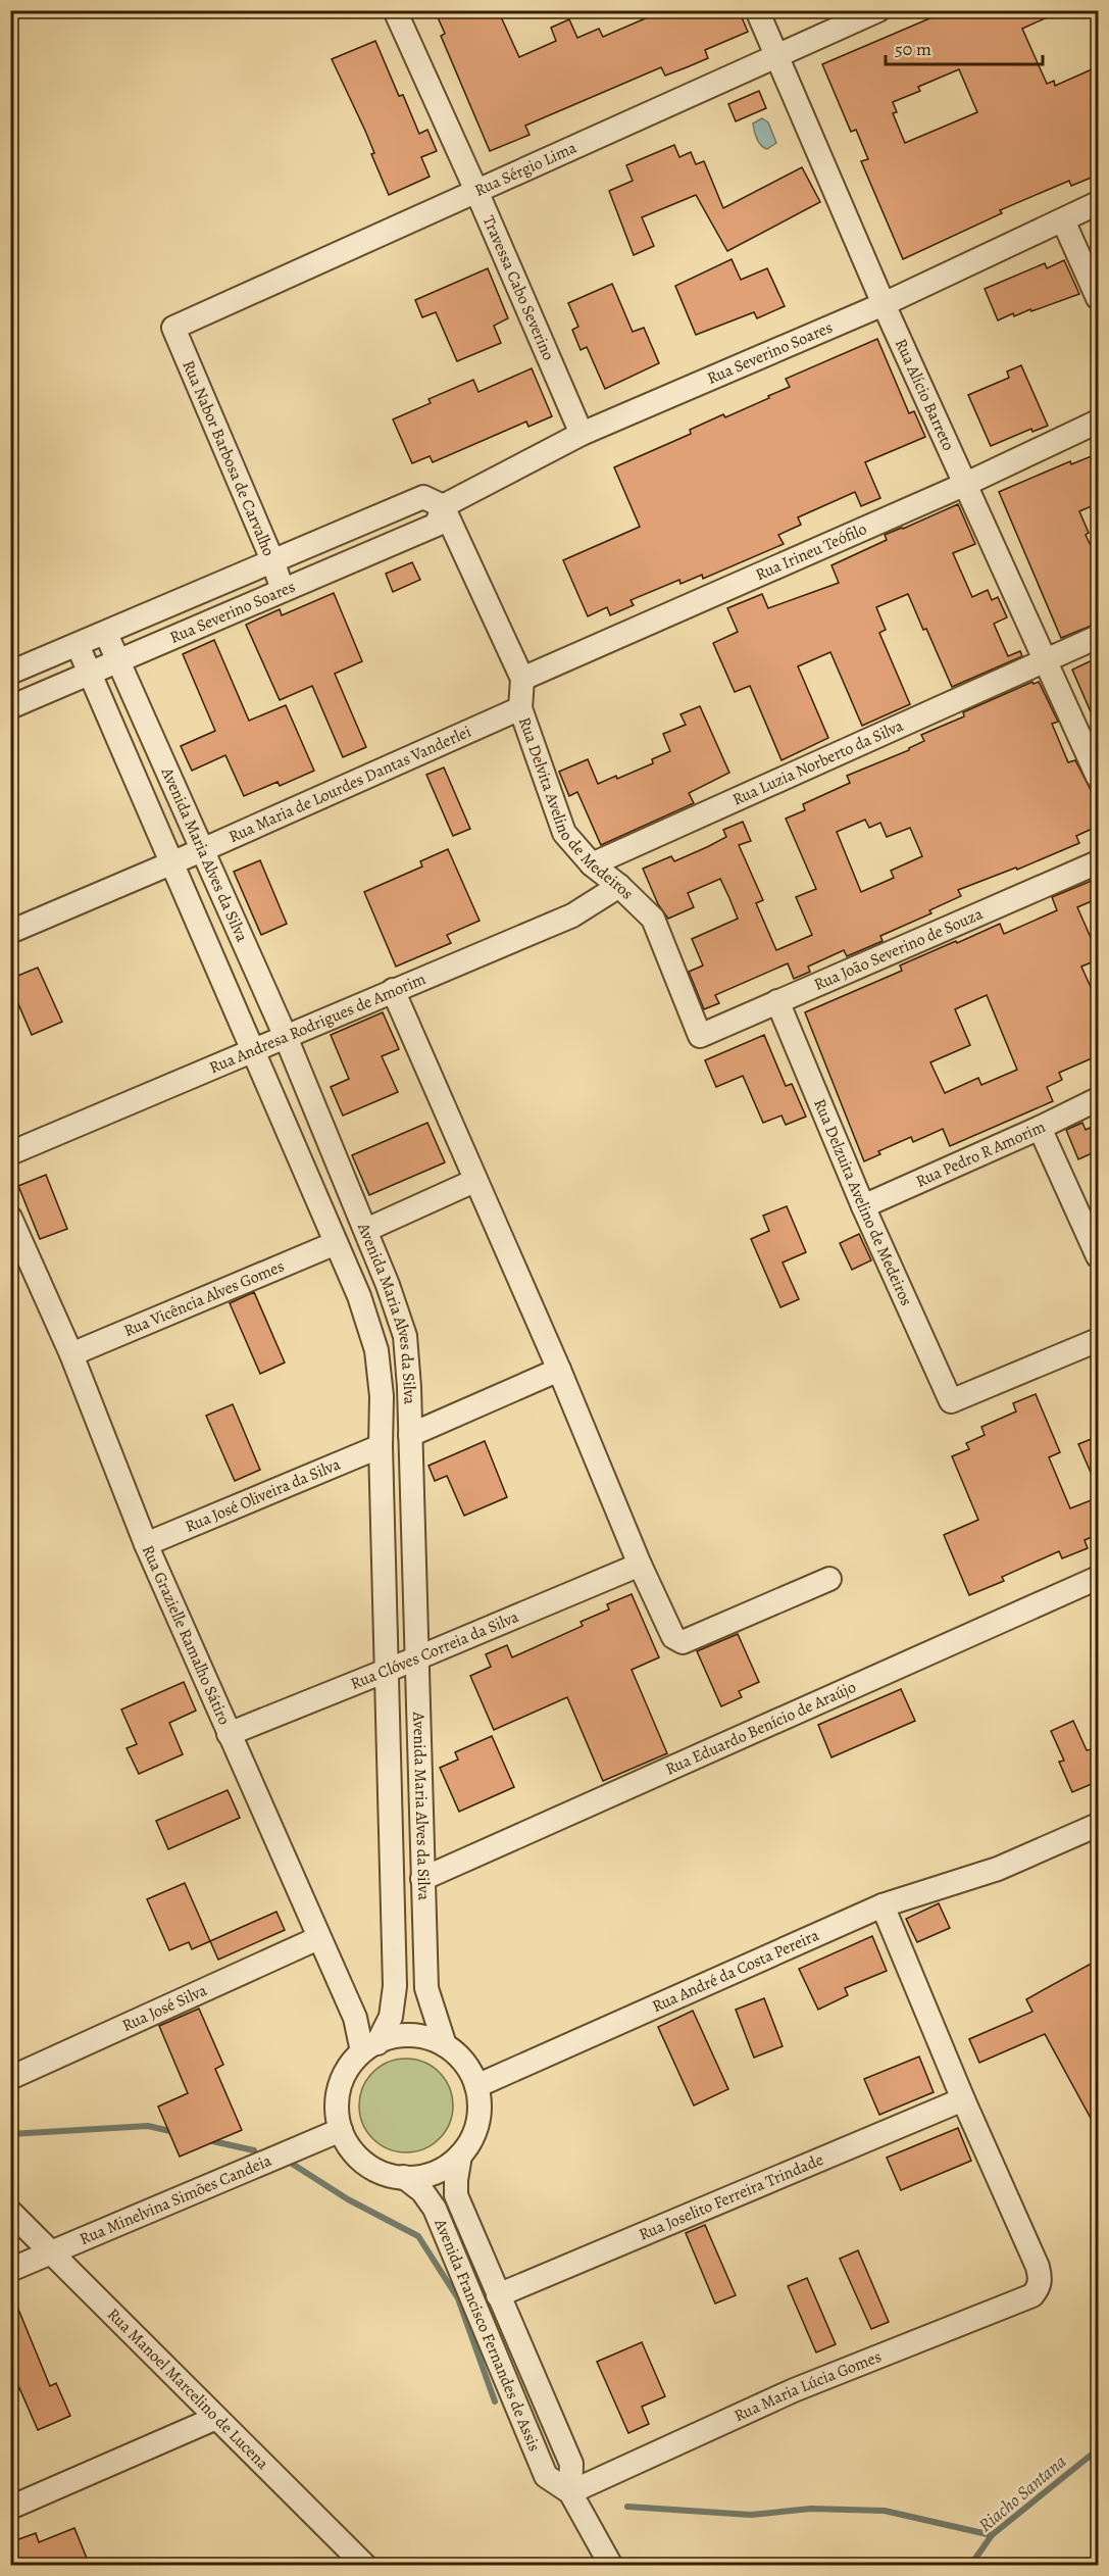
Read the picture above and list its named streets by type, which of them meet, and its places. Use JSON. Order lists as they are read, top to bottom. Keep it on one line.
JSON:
{"streets":{"street":["Rua Sérgio Lima","Travessa Cabo Severino","Rua Severino Soares","Rua Alício Barreto","Rua Nabor Barbosa de Carvalho","Rua Irineu Teófilo","Rua Luzia Norberto da Silva","Rua Maria de Lourdes Dantas Vanderlei","Rua Delvita Avelino de Medeiros","Avenida Maria Alves da Silva","Rua João Severino de Souza","Rua Andresa Rodrigues de Amorim","Rua Pedro R Amorim","Rua Delzuita Avelino de Medeiros","Rua Vicência Alves Gomes","Rua José Oliveira da Silva","Rua Grazielle Ramalho Sátiro","Rua Clóves Correia da Silva","Rua Eduardo Benício de Araújo","Rua André da Costa Pereira","Rua José Silva","Rua Joselito Ferreira Trindade","Rua Minelvina Simões Candeia","Avenida Francisco Fernandes de Assis","Rua Maria Lúcia Gomes","Rua Manoel Marcelino de Lucena"]},"crossings":[["Rua Sérgio Lima","Travessa Cabo Severino"],["Rua Sérgio Lima","Rua Alício Barreto"],["Rua Sérgio Lima","Rua Nabor Barbosa de Carvalho"],["Travessa Cabo Severino","Rua Severino Soares"],["Rua Severino Soares","Rua Alício Barreto"],["Rua Severino Soares","Rua Nabor Barbosa de Carvalho"],["Rua Severino Soares","Avenida Maria Alves da Silva"],["Rua Alício Barreto","Rua Irineu Teófilo"],["Rua Alício Barreto","Rua Luzia Norberto da Silva"],["Rua Irineu Teófilo","Rua Delvita Avelino de Medeiros"],["Rua Luzia Norberto da Silva","Rua Delvita Avelino de Medeiros"],["Rua Maria de Lourdes Dantas Vanderlei","Rua Delvita Avelino de Medeiros"],["Rua Maria de Lourdes Dantas Vanderlei","Avenida Maria Alves da Silva"],["Rua Delvita Avelino de Medeiros","Rua João Severino de Souza"],["Rua Delvita Avelino de Medeiros","Rua Andresa Rodrigues de Amorim"],["Avenida Maria Alves da Silva","Rua Andresa Rodrigues de Amorim"],["Avenida Maria Alves da Silva","Rua Vicência Alves Gomes"],["Avenida Maria Alves da Silva","Rua José Oliveira da Silva"],["Avenida Maria Alves da Silva","Rua Grazielle Ramalho Sátiro"],["Avenida Maria Alves da Silva","Rua Clóves Correia da Silva"],["Avenida Maria Alves da Silva","Rua Eduardo Benício de Araújo"],["Avenida Maria Alves da Silva","Rua André da Costa Pereira"],["Avenida Maria Alves da Silva","Rua Minelvina Simões Candeia"],["Avenida Maria Alves da Silva","Avenida Francisco Fernandes de Assis"],["Rua João Severino de Souza","Rua Delzuita Avelino de Medeiros"],["Rua Pedro R Amorim","Rua Delzuita Avelino de Medeiros"],["Rua Vicência Alves Gomes","Rua Grazielle Ramalho Sátiro"],["Rua José Oliveira da Silva","Rua Grazielle Ramalho Sátiro"],["Rua Grazielle Ramalho Sátiro","Rua Clóves Correia da Silva"],["Rua Grazielle Ramalho Sátiro","Rua André da Costa Pereira"],["Rua Grazielle Ramalho Sátiro","Rua José Silva"],["Rua Grazielle Ramalho Sátiro","Rua Minelvina Simões Candeia"],["Rua Grazielle Ramalho Sátiro","Avenida Francisco Fernandes de Assis"],["Rua André da Costa Pereira","Rua Minelvina Simões Candeia"],["Rua André da Costa Pereira","Avenida Francisco Fernandes de Assis"],["Rua Joselito Ferreira Trindade","Avenida Francisco Fernandes de Assis"],["Rua Joselito Ferreira Trindade","Rua Maria Lúcia Gomes"],["Rua Minelvina Simões Candeia","Avenida Francisco Fernandes de Assis"],["Rua Minelvina Simões Candeia","Rua Manoel Marcelino de Lucena"],["Avenida Francisco Fernandes de Assis","Rua Maria Lúcia Gomes"]],"water":["Riacho Santana"],"scale_bar":"50 m"}
